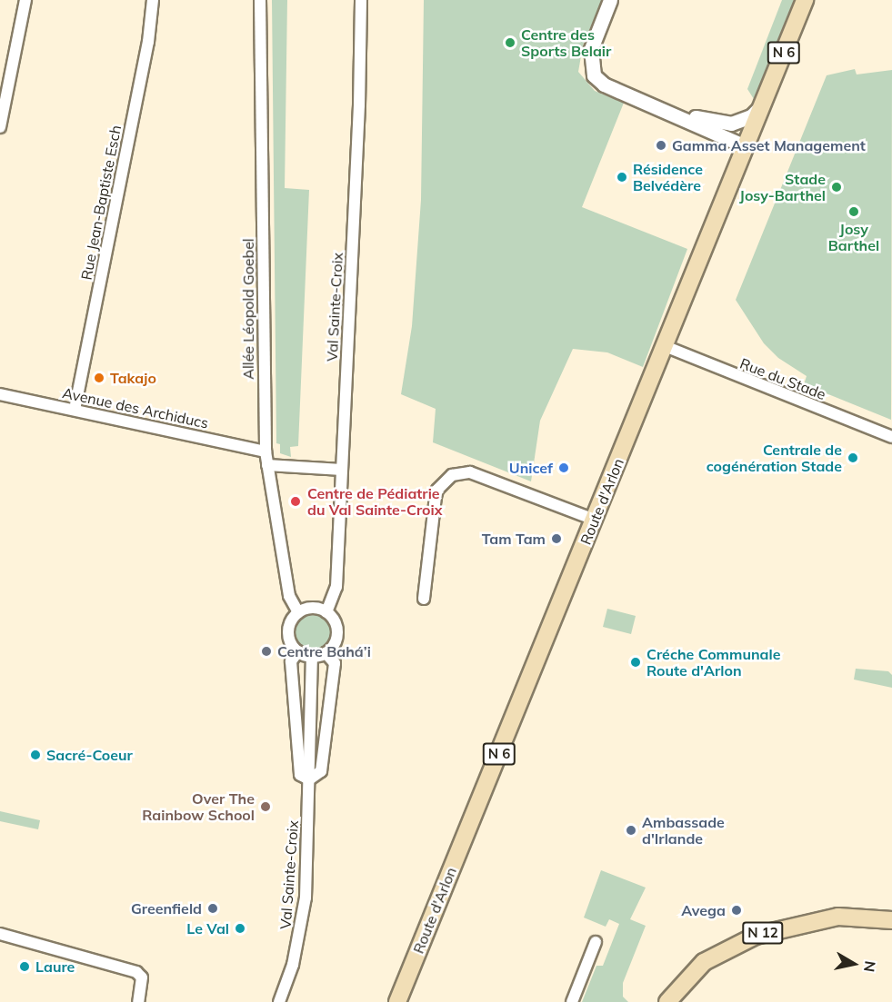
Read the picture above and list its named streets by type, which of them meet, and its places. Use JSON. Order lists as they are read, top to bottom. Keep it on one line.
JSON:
{"streets":{"main road":["N 6","Route d'Arlon","N 12"],"street":["Rue Jean-Baptiste Esch","Val Sainte-Croix","Allée Léopold Goebel","Rue du Stade","Avenue des Archiducs"]},"crossings":[["Rue Jean-Baptiste Esch","Avenue des Archiducs"],["Val Sainte-Croix","Allée Léopold Goebel"],["Allée Léopold Goebel","Avenue des Archiducs"],["Rue du Stade","Route d'Arlon"]],"places":["Centre des Sports Belair","Gamma Asset Management","Résidence Belvédère","Stade Josy-Barthel","Josy Barthel","Takajo","Centrale de cogénération Stade","Unicef","Centre de Pédiatrie du Val Sainte-Croix","Tam Tam","Centre Bahá’i","Créche Communale Route d'Arlon","Sacré-Coeur","Over The Rainbow School","Ambassade d'Irlande","Greenfield","Avega","Le Val","Laure"],"north":"right"}
